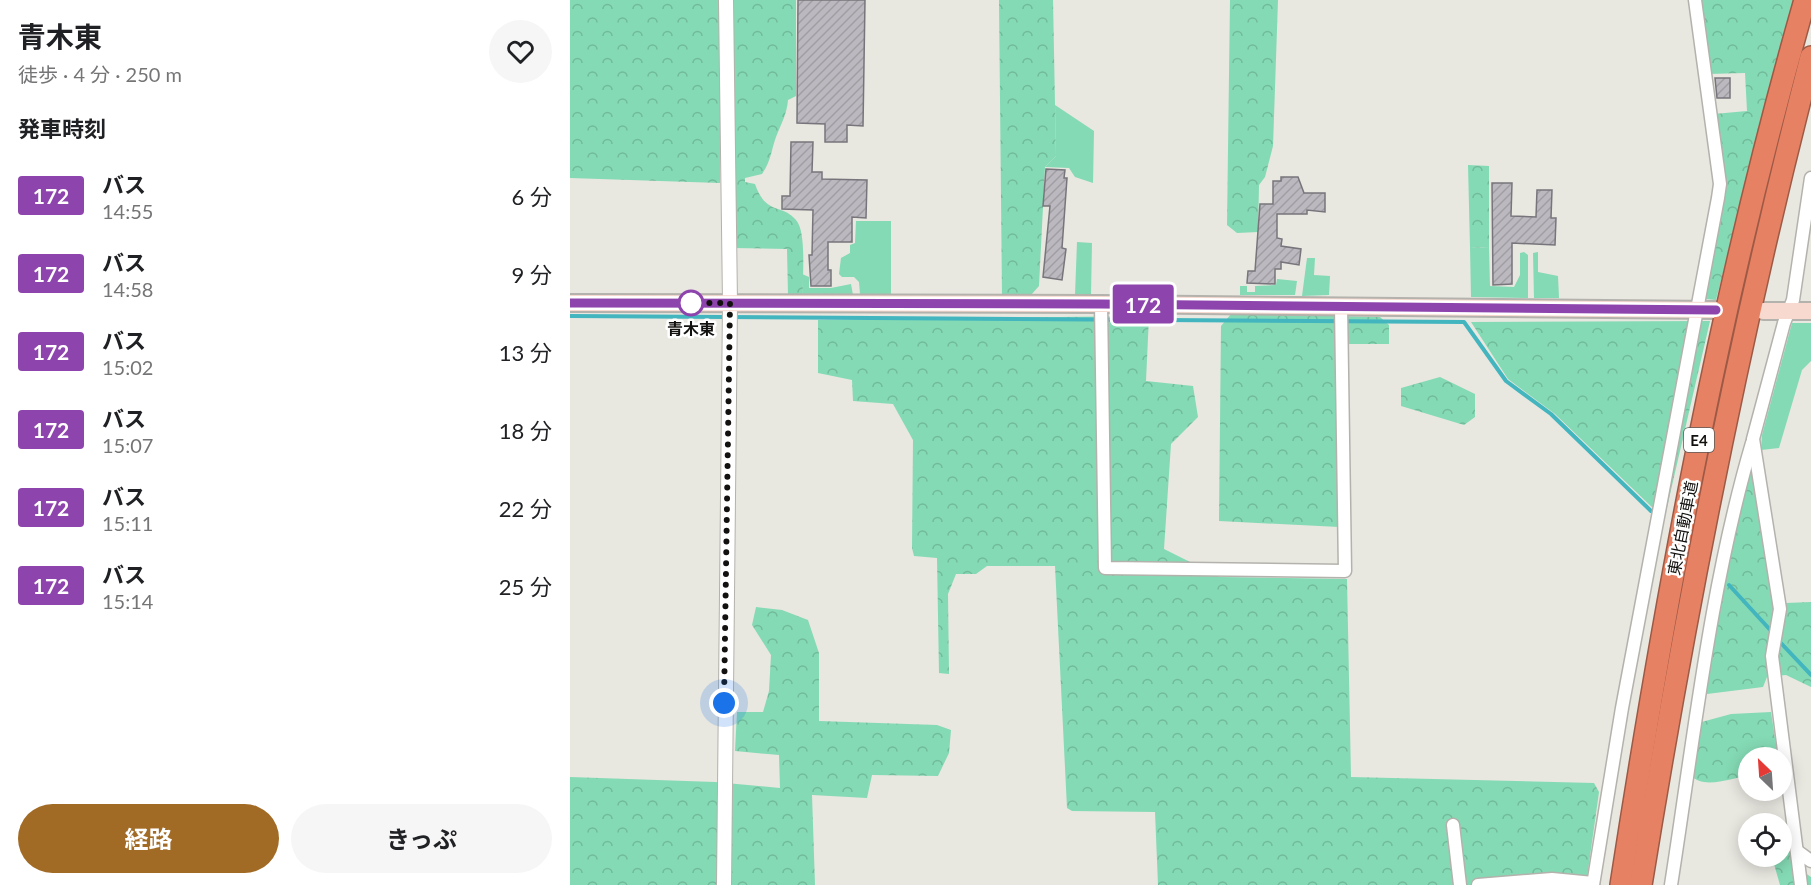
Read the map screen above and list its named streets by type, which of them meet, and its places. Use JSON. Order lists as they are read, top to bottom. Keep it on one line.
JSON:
{"streets":{"highway":["E4","東北自動車道"]},"places":["青木東"],"lines":["bus line 172"],"north":"top left","page":{"heading":[["青木東","徒歩 · 4 分 · 250 m"],"発車時刻"],"on_map":"172","list":[{"mark":"172","name":"バス","note":"14:55","value":"6 分"},{"mark":"172","name":"バス","note":"14:58","value":"9 分"},{"mark":"172","name":"バス","note":"15:02","value":"13 分"},{"mark":"172","name":"バス","note":"15:07","value":"18 分"},{"mark":"172","name":"バス","note":"15:11","value":"22 分"},{"mark":"172","name":"バス","note":"15:14","value":"25 分"}],"buttons":["経路","きっぷ"]}}
